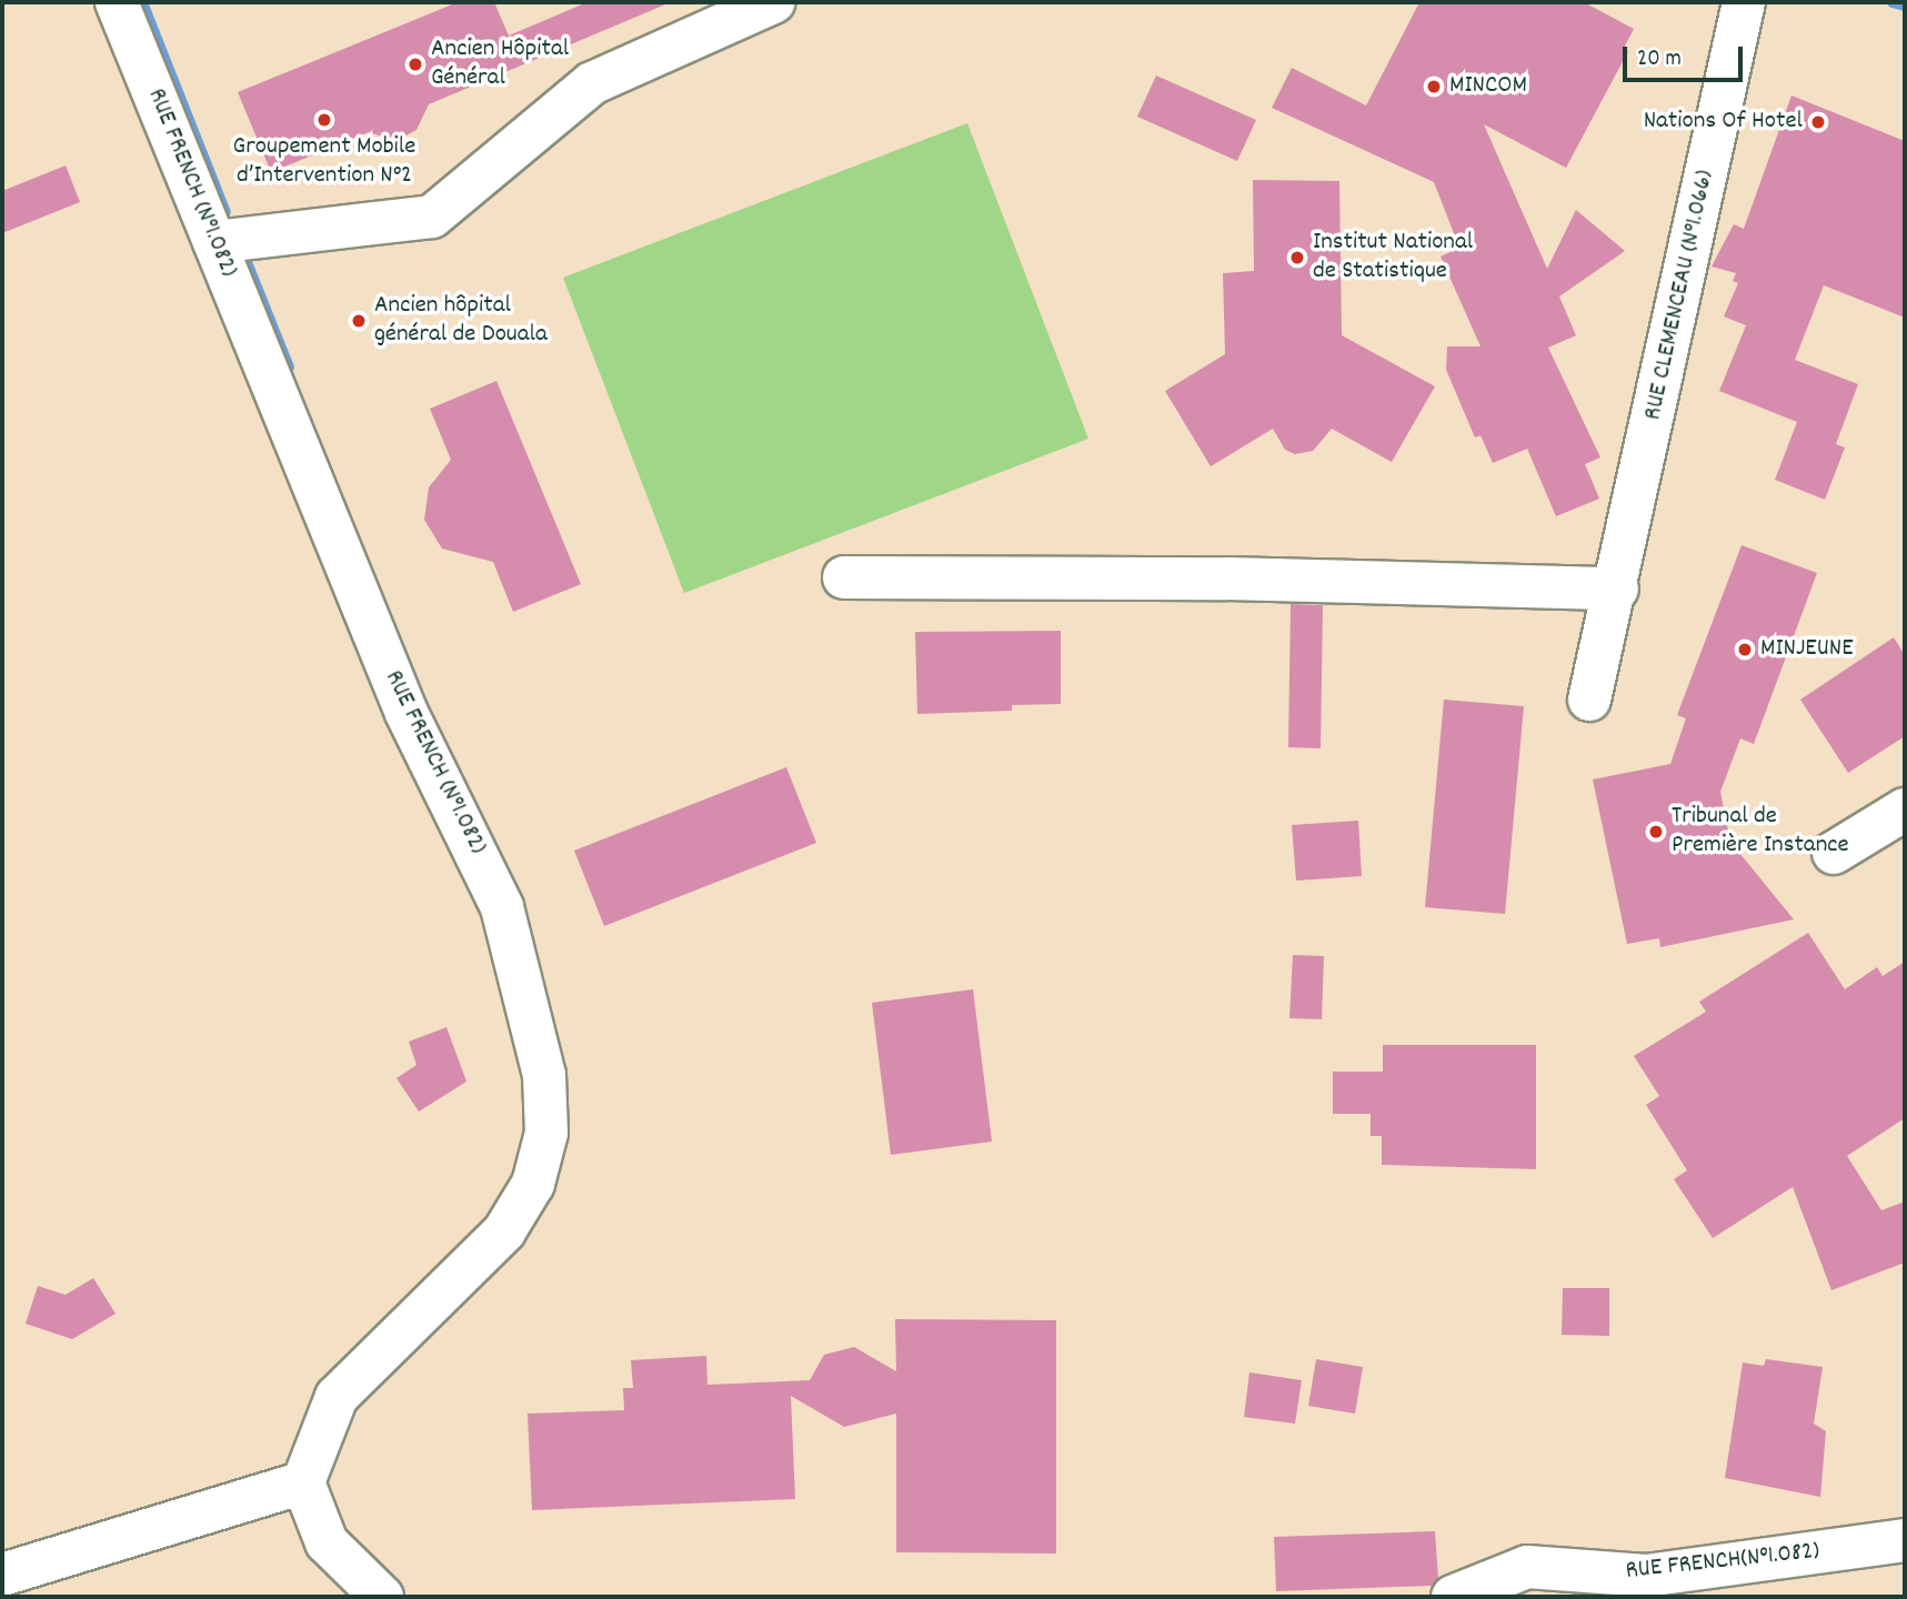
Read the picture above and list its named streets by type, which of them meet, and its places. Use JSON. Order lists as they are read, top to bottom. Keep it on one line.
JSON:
{"streets":{"street":["RUE FRENCH (N°1.082)","RUE CLEMENCEAU (N°1.066)","RUE FRENCH(N°1.082)"]},"places":["Ancien Hôpital Général","MINCOM","Groupement Mobile d’Intervention N°2","Nations Of Hotel","Institut National de Statistique","Ancien hôpital général de Douala","MINJEUNE","Tribunal de Première Instance"],"scale_bar":"20 m"}
